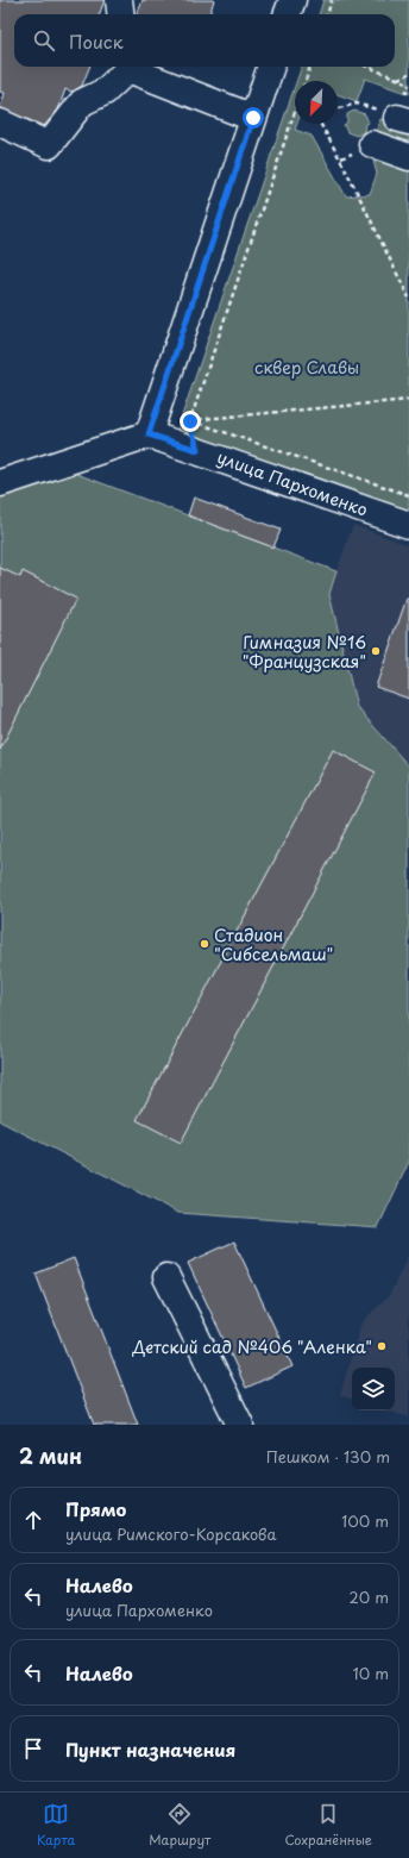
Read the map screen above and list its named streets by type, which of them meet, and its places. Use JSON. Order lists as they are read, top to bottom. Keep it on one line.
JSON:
{"streets":{"street":["улица Пархоменко"]},"parks":["сквер Славы"],"places":["Гимназия №16 \"Французская\"","Стадион \"Сибсельмаш\"","Детский сад №406 \"Аленка\""],"north":"bottom left","page":{"search":"Поиск","heading":["2 мин","Пешком · 130 m"],"list":[["Прямо","улица Римского-Корсакова","100 m"],["Налево","улица Пархоменко","20 m"],["Налево","10 m"],"Пункт назначения"],"nav":["Карта","Маршрут","Сохранённые"]}}
